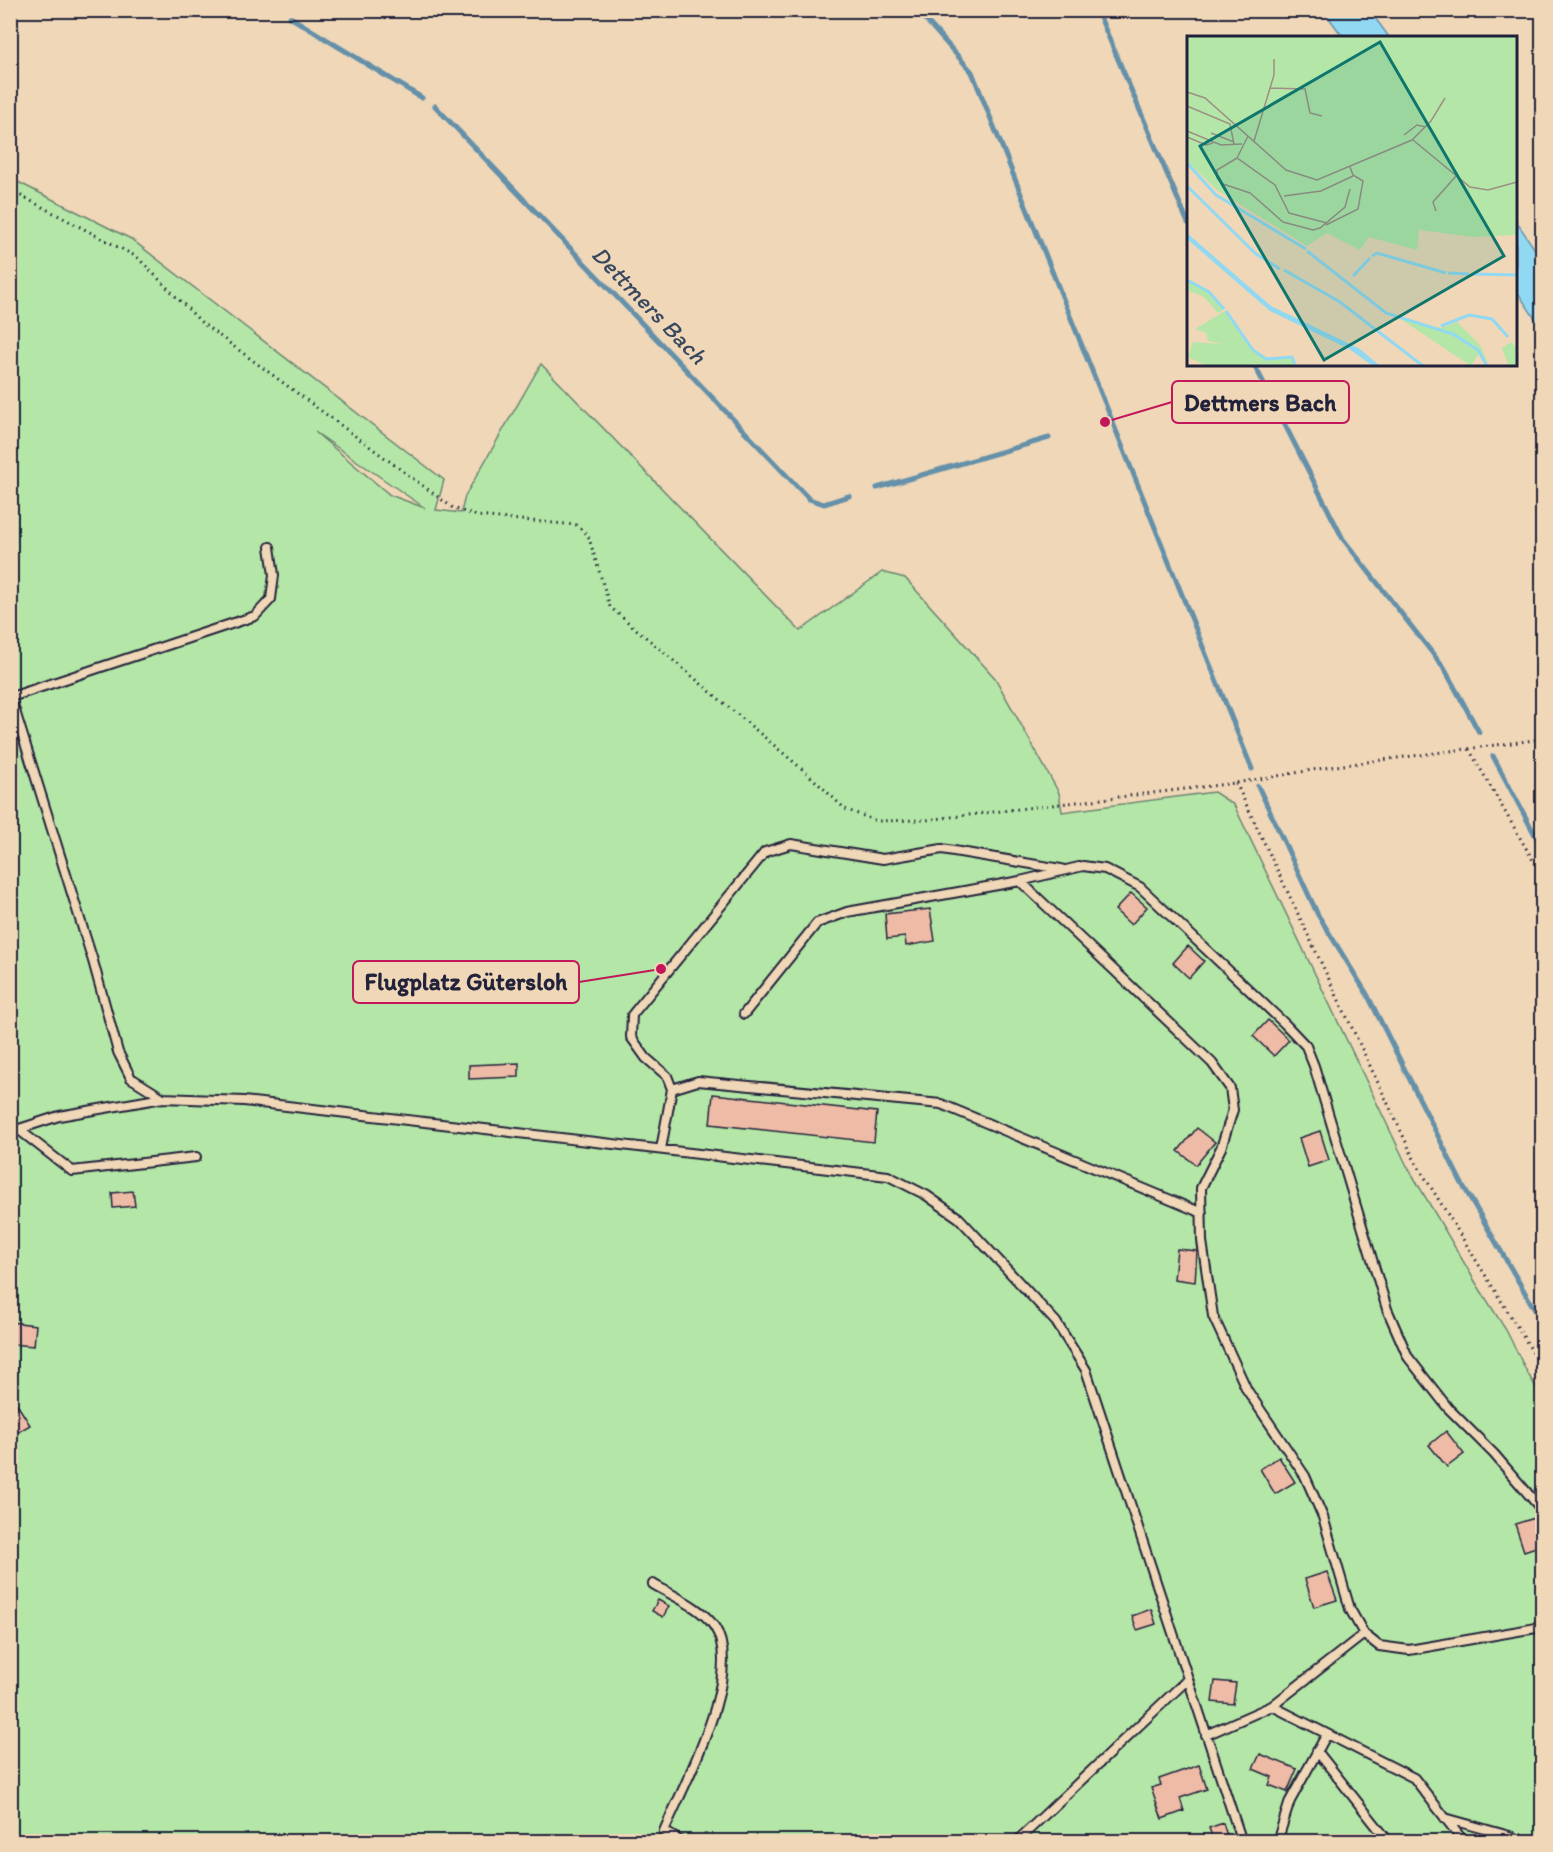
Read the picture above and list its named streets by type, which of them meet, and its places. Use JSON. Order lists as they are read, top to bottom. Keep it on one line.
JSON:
{"water":["Dettmers Bach"],"places":["Dettmers Bach","Flugplatz Gütersloh"]}
